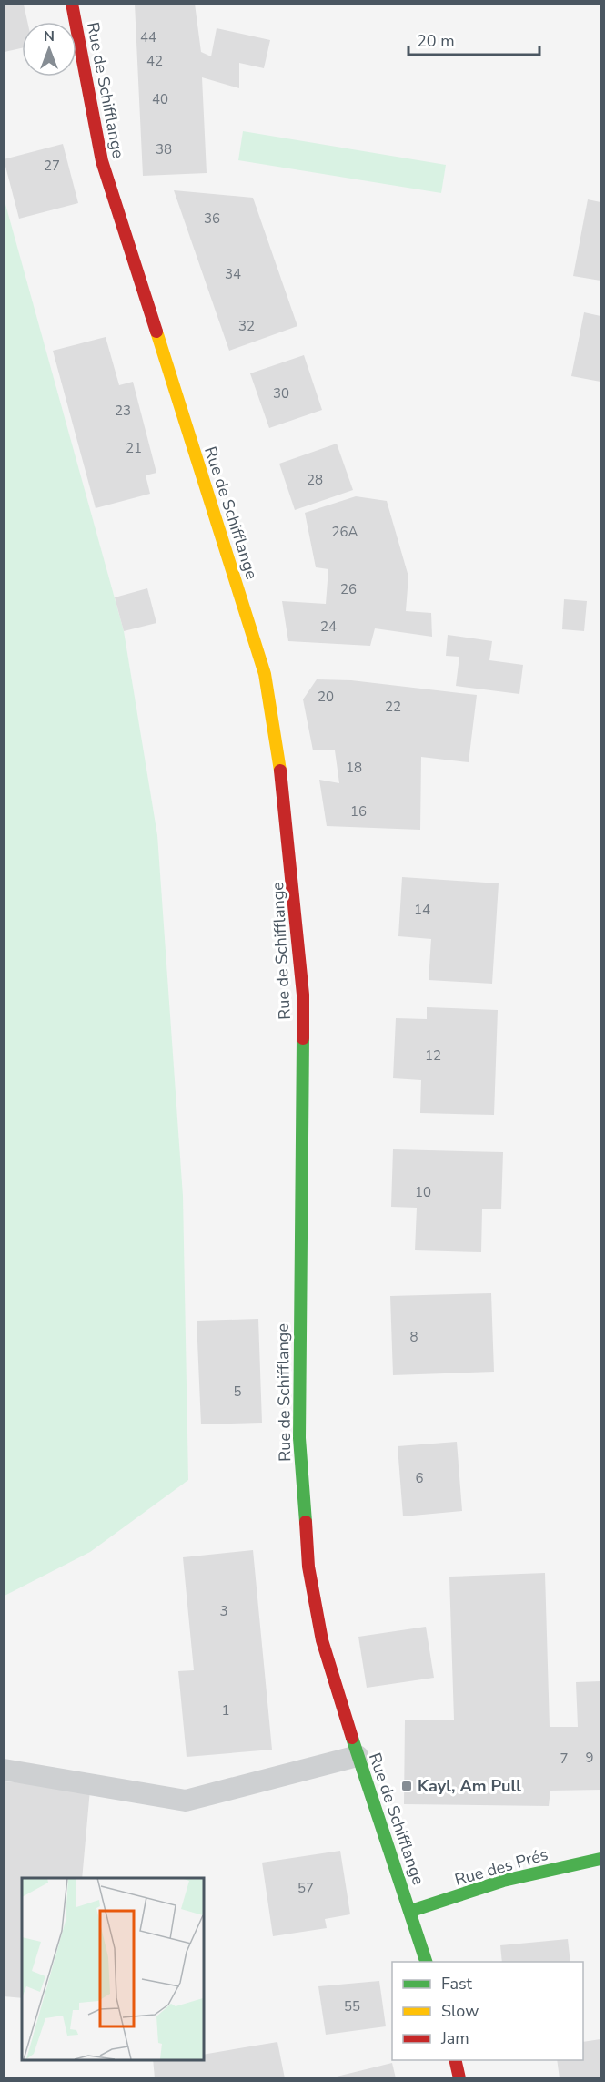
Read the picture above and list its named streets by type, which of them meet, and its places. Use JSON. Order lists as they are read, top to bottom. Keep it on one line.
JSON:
{"streets":{"street":["Rue de Schifflange","Rue des Prés"]},"crossings":[["Rue de Schifflange","Rue des Prés"]],"places":{"transit":["Kayl, Am Pull"]},"house_numbers":["44","42","40","38","27","36","34","32","30","23","21","28","26A","26","24","20","22","18","16","14","12","10","8","5","6","3","1","9","7","57","55"],"legend":["Fast","Slow","Jam"],"scale_bar":"20 m","north":"top"}
